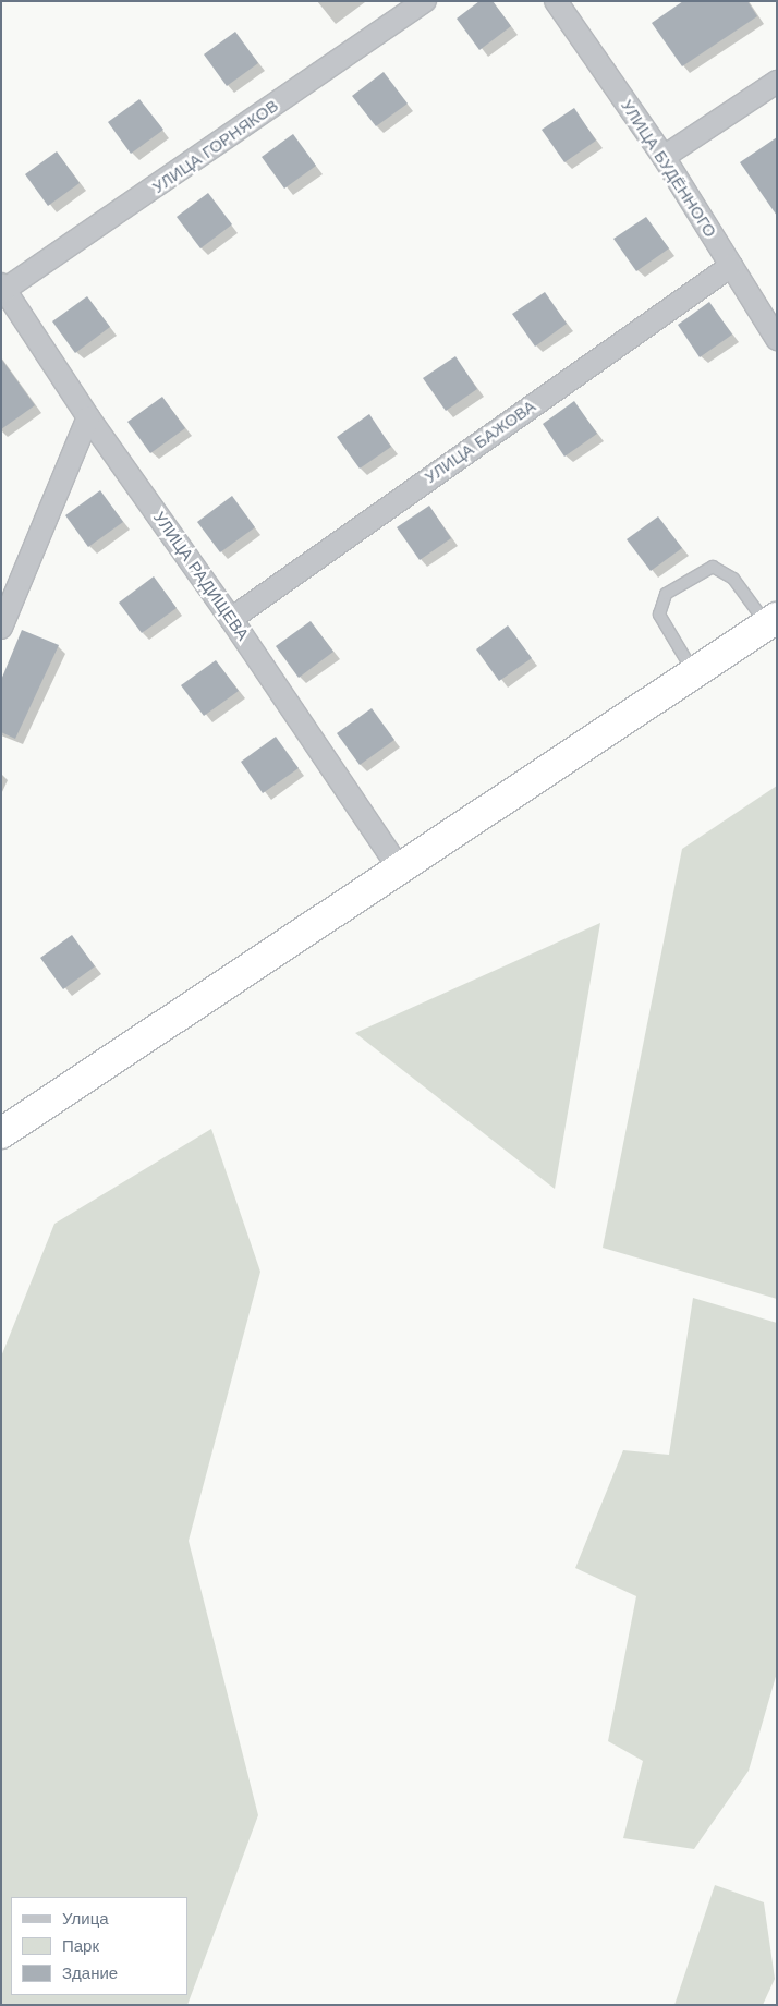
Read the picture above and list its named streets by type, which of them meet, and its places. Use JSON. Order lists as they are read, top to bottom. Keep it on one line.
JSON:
{"streets":{"street":["УЛИЦА ГОРНЯКОВ","УЛИЦА БУДЁННОГО","УЛИЦА БАЖОВА","УЛИЦА РАДИЩЕВА"]},"crossings":[["УЛИЦА ГОРНЯКОВ","УЛИЦА РАДИЩЕВА"],["УЛИЦА БУДЁННОГО","УЛИЦА БАЖОВА"],["УЛИЦА БАЖОВА","УЛИЦА РАДИЩЕВА"]],"legend":["Улица","Парк","Здание"]}
